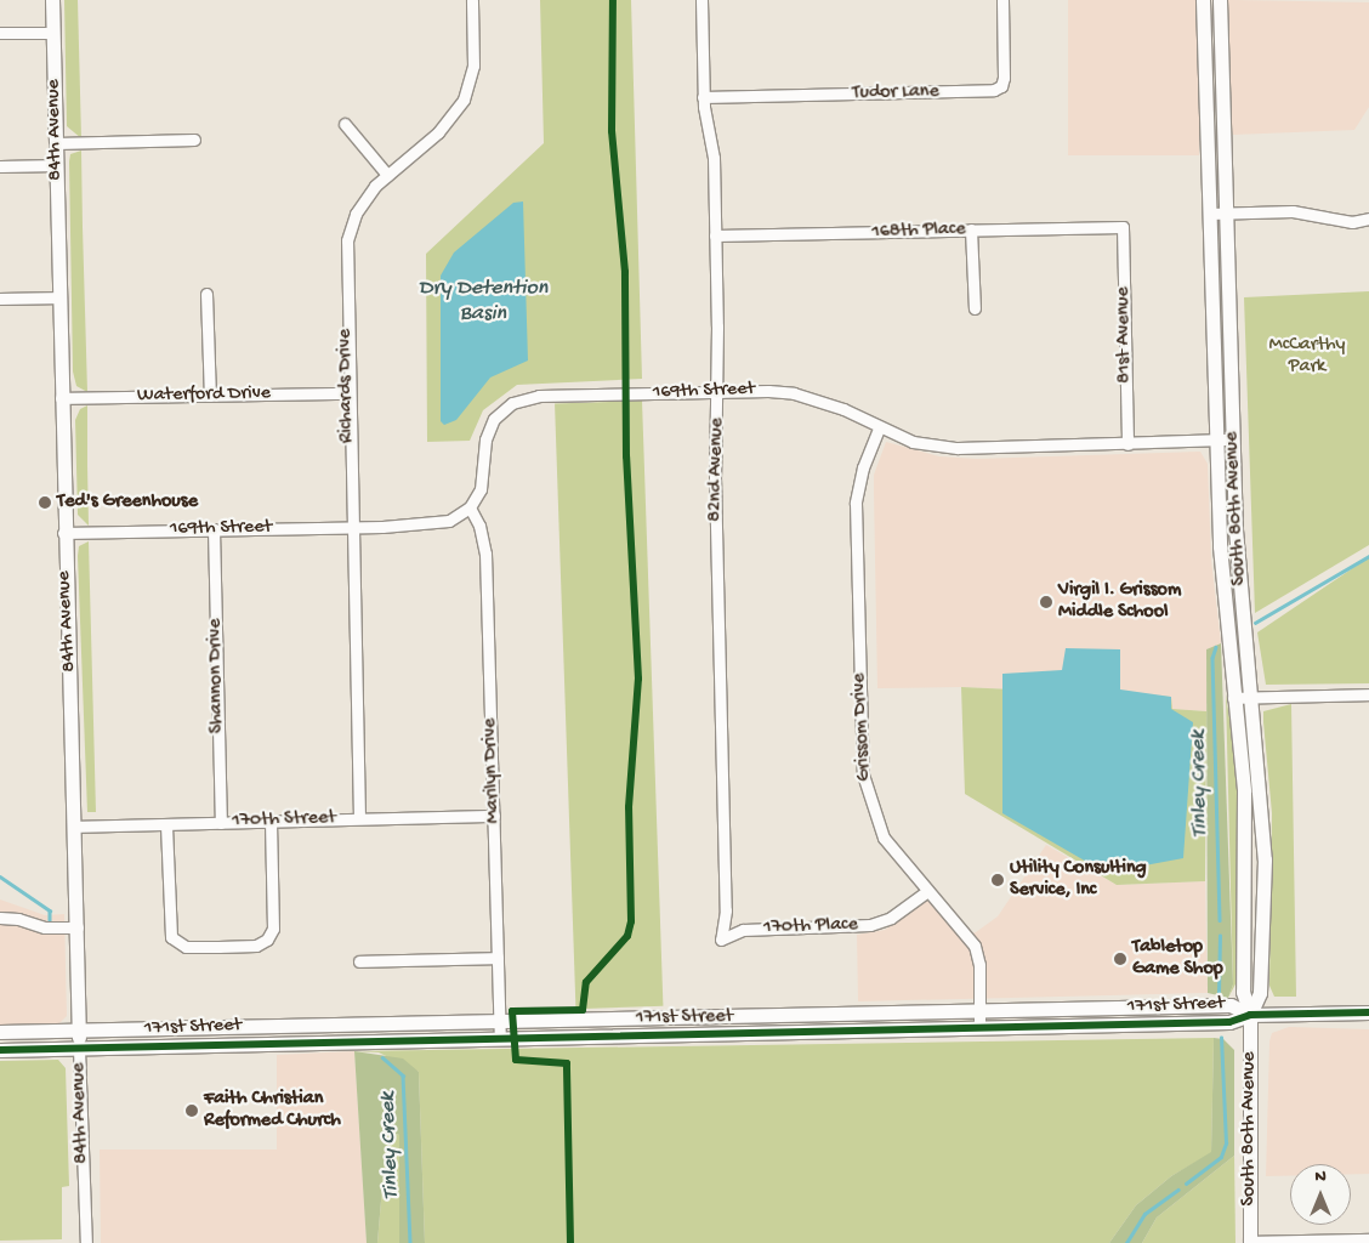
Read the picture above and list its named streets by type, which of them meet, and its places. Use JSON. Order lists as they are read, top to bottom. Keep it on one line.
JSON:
{"streets":{"street":["Tudor Lane","84th Avenue","168th Place","81st Avenue","Richards Drive","169th Street","Waterford Drive","82nd Avenue","South 80th Avenue","Shannon Drive","Grissom Drive","Marilyn Drive","170th Street","170th Place","171st Street"]},"crossings":[["Tudor Lane","82nd Avenue"],["84th Avenue","169th Street"],["84th Avenue","Waterford Drive"],["84th Avenue","170th Street"],["84th Avenue","171st Street"],["168th Place","81st Avenue"],["168th Place","82nd Avenue"],["81st Avenue","169th Street"],["Richards Drive","169th Street"],["Richards Drive","Waterford Drive"],["Richards Drive","170th Street"],["169th Street","82nd Avenue"],["169th Street","South 80th Avenue"],["169th Street","Shannon Drive"],["169th Street","Grissom Drive"],["169th Street","Marilyn Drive"],["82nd Avenue","170th Place"],["South 80th Avenue","171st Street"],["Shannon Drive","170th Street"],["Grissom Drive","170th Place"],["Grissom Drive","171st Street"],["Marilyn Drive","170th Street"],["Marilyn Drive","171st Street"]],"water":["Dry Detention Basin","Tinley Creek"],"parks":["McCarthy Park"],"places":["Ted's Greenhouse","Virgil I. Grissom Middle School","Utility Consulting Service, Inc","Tabletop Game Shop","Faith Christian Reformed Church"],"north":"top"}
